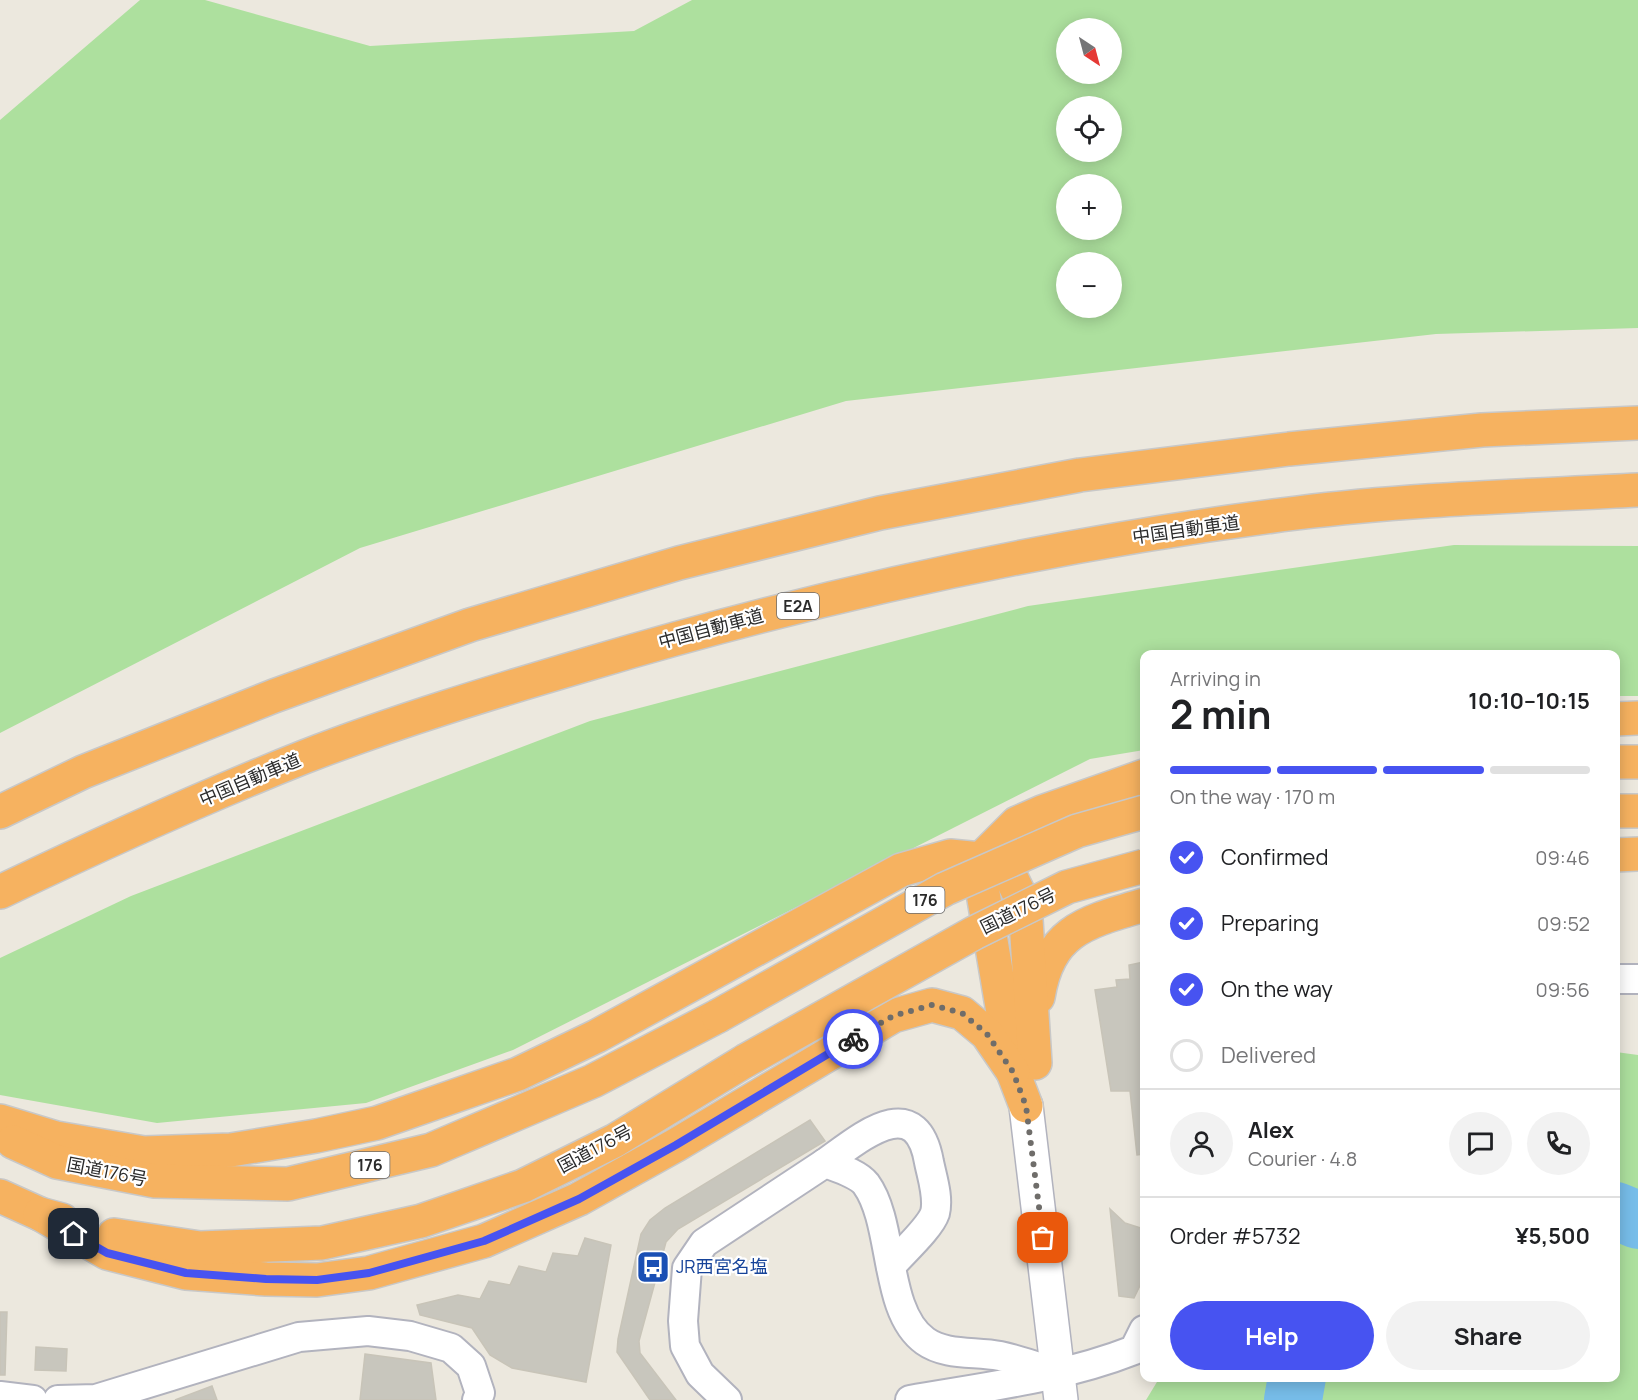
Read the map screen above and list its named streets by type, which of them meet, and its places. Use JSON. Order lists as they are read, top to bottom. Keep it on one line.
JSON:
{"streets":{"highway":["中国自動車道","E2A","176","国道176号"]},"places":{"bus stop":["JR西宮名塩"]},"north":"bottom right","page":{"map_buttons":["+","−"],"heading":["2 min","Arriving in","10:10–10:15"],"panel":["Alex","Courier · 4.8","Order #5732","¥5,500"],"bar":"On the way · 170 m","list":[["Confirmed","09:46"],["Preparing","09:52"],["On the way","09:56"],"Delivered"],"buttons":["Help","Share"]}}
